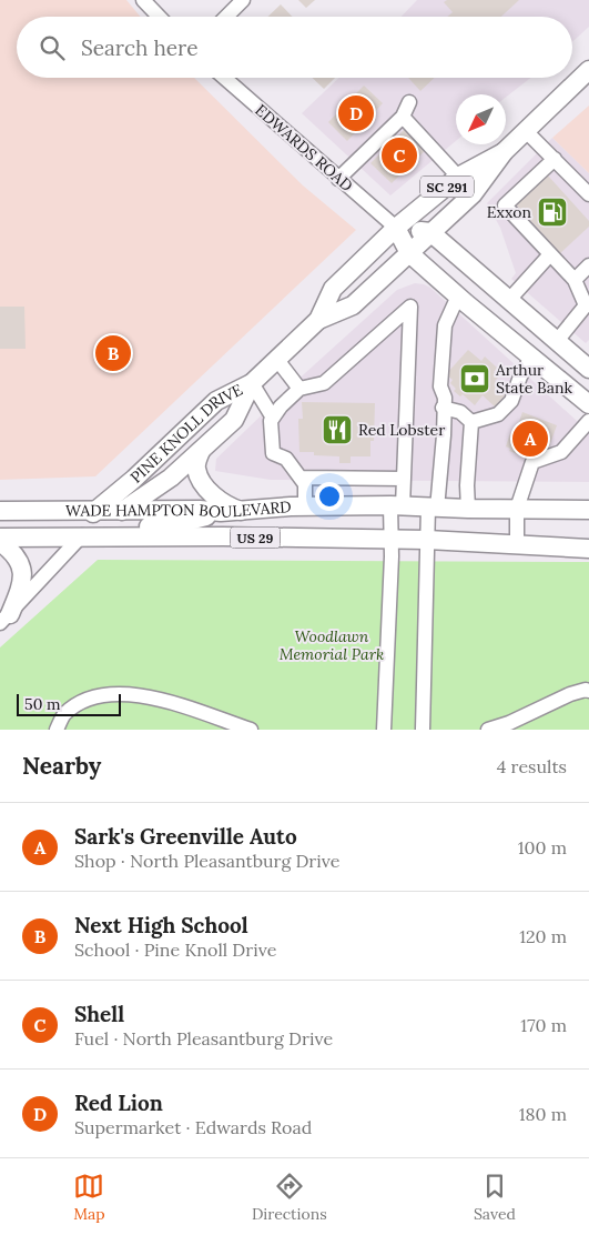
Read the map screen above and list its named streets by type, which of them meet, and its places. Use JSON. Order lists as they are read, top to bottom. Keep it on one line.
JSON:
{"streets":{"main road":["SC 291","PINE KNOLL DRIVE","WADE HAMPTON BOULEVARD","US 29"],"street":["EDWARDS ROAD"]},"crossings":[["EDWARDS ROAD","SC 291"],["EDWARDS ROAD","PINE KNOLL DRIVE"],["SC 291","PINE KNOLL DRIVE"],["PINE KNOLL DRIVE","WADE HAMPTON BOULEVARD"]],"parks":["Woodlawn Memorial Park"],"places":{"fuel station":["Exxon"],"bank":["Arthur State Bank"],"restaurant":["Red Lobster"]},"scale_bar":"50 m","north":"bottom left","page":{"search":"Search here","pins":["D","C","B","A"],"scale":"50 m","heading":["Nearby","4 results"],"list":[{"mark":"A","name":"Sark's Greenville Auto","note":"Shop · North Pleasantburg Drive","value":"100 m"},{"mark":"B","name":"Next High School","note":"School · Pine Knoll Drive","value":"120 m"},{"mark":"C","name":"Shell","note":"Fuel · North Pleasantburg Drive","value":"170 m"},{"mark":"D","name":"Red Lion","note":"Supermarket · Edwards Road","value":"180 m"}],"nav":["Map","Directions","Saved"]}}
